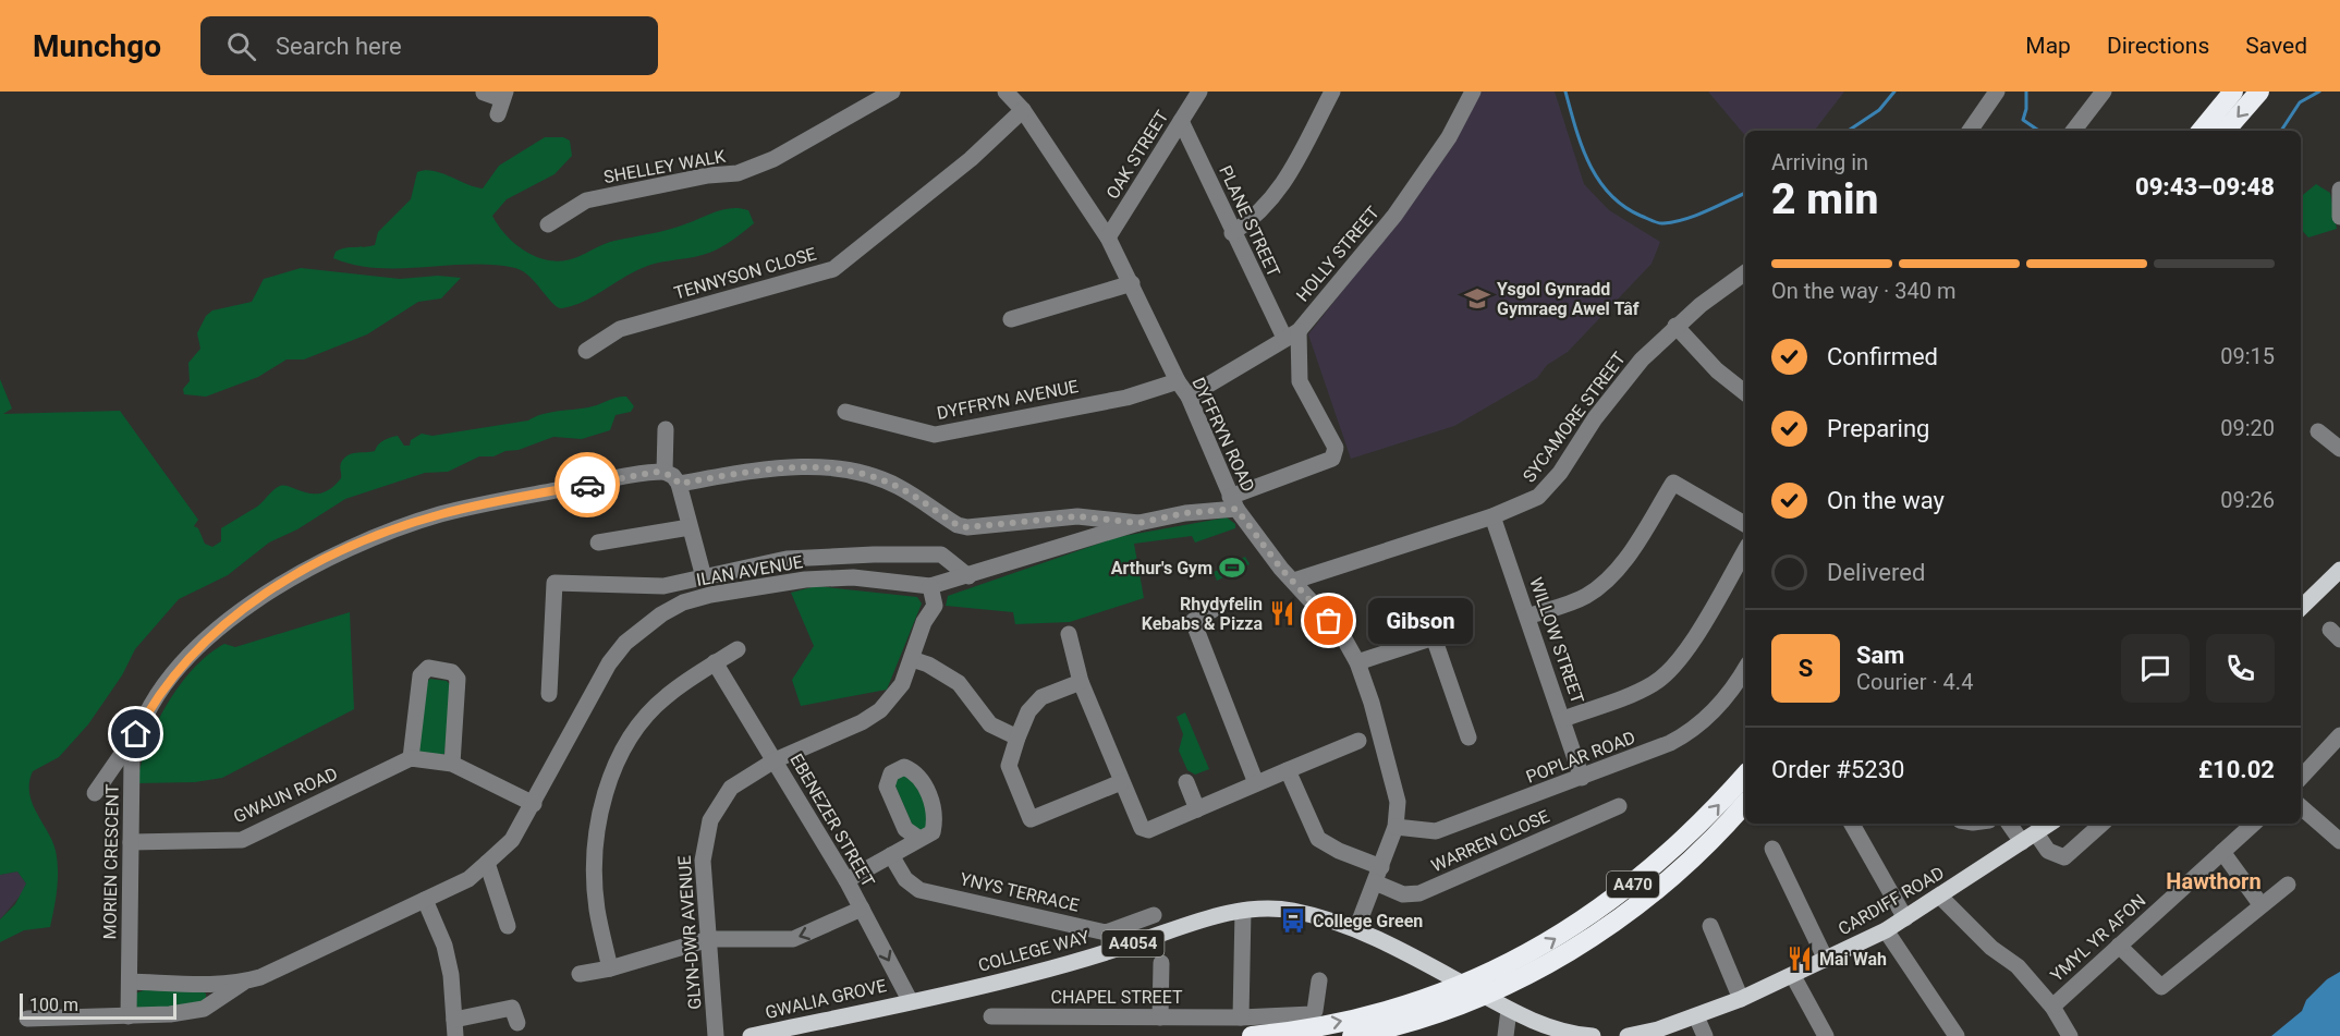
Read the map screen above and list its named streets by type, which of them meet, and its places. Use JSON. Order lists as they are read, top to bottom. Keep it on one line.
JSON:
{"streets":{"highway":["A470"],"main road":["CARDIFF ROAD","A4054","COLLEGE WAY","GWALIA GROVE"],"street":["OAK STREET","SHELLEY WALK","PLANE STREET","HOLLY STREET","TENNYSON CLOSE","DYFFRYN AVENUE","SYCAMORE STREET","DYFFRYN ROAD","ILAN AVENUE","WILLOW STREET","POPLAR ROAD","GWAUN ROAD","EBENEZER STREET","WARREN CLOSE","MORIEN CRESCENT","YNYS TERRACE","GLYN-DWR AVENUE","YMYL YR AFON","CHAPEL STREET"]},"crossings":[["OAK STREET","PLANE STREET"],["OAK STREET","DYFFRYN ROAD"],["PLANE STREET","HOLLY STREET"],["HOLLY STREET","DYFFRYN ROAD"],["TENNYSON CLOSE","DYFFRYN ROAD"],["DYFFRYN AVENUE","DYFFRYN ROAD"],["SYCAMORE STREET","DYFFRYN ROAD"],["SYCAMORE STREET","WILLOW STREET"],["DYFFRYN ROAD","POPLAR ROAD"],["DYFFRYN ROAD","WARREN CLOSE"],["DYFFRYN ROAD","A4054"],["DYFFRYN ROAD","COLLEGE WAY"],["ILAN AVENUE","GLYN-DWR AVENUE"],["WILLOW STREET","POPLAR ROAD"],["GWAUN ROAD","MORIEN CRESCENT"],["EBENEZER STREET","GLYN-DWR AVENUE"],["EBENEZER STREET","COLLEGE WAY"],["EBENEZER STREET","GWALIA GROVE"],["A4054","COLLEGE WAY"],["COLLEGE WAY","GWALIA GROVE"]],"districts":["Hawthorn"],"places":{"school or university":["Ysgol Gynradd Gymraeg Awel Tâf"],"sports":["Arthur's Gym"],"restaurant":["Rhydyfelin Kebabs & Pizza","Mai Wah"],"other":["Gibson"],"bus stop":["College Green"]},"scale_bar":"100 m","page":{"header":"Munchgo","search":"Search here","nav":["Map","Directions","Saved"],"heading":["2 min","Arriving in","09:43–09:48"],"panel":["Sam","Courier · 4.4","Order #5230","£10.02"],"bar":"On the way · 340 m","list":[["Confirmed","09:15"],["Preparing","09:20"],["On the way","09:26"],"Delivered"],"bubble":"Gibson","round":"S","scale":"100 m"}}
